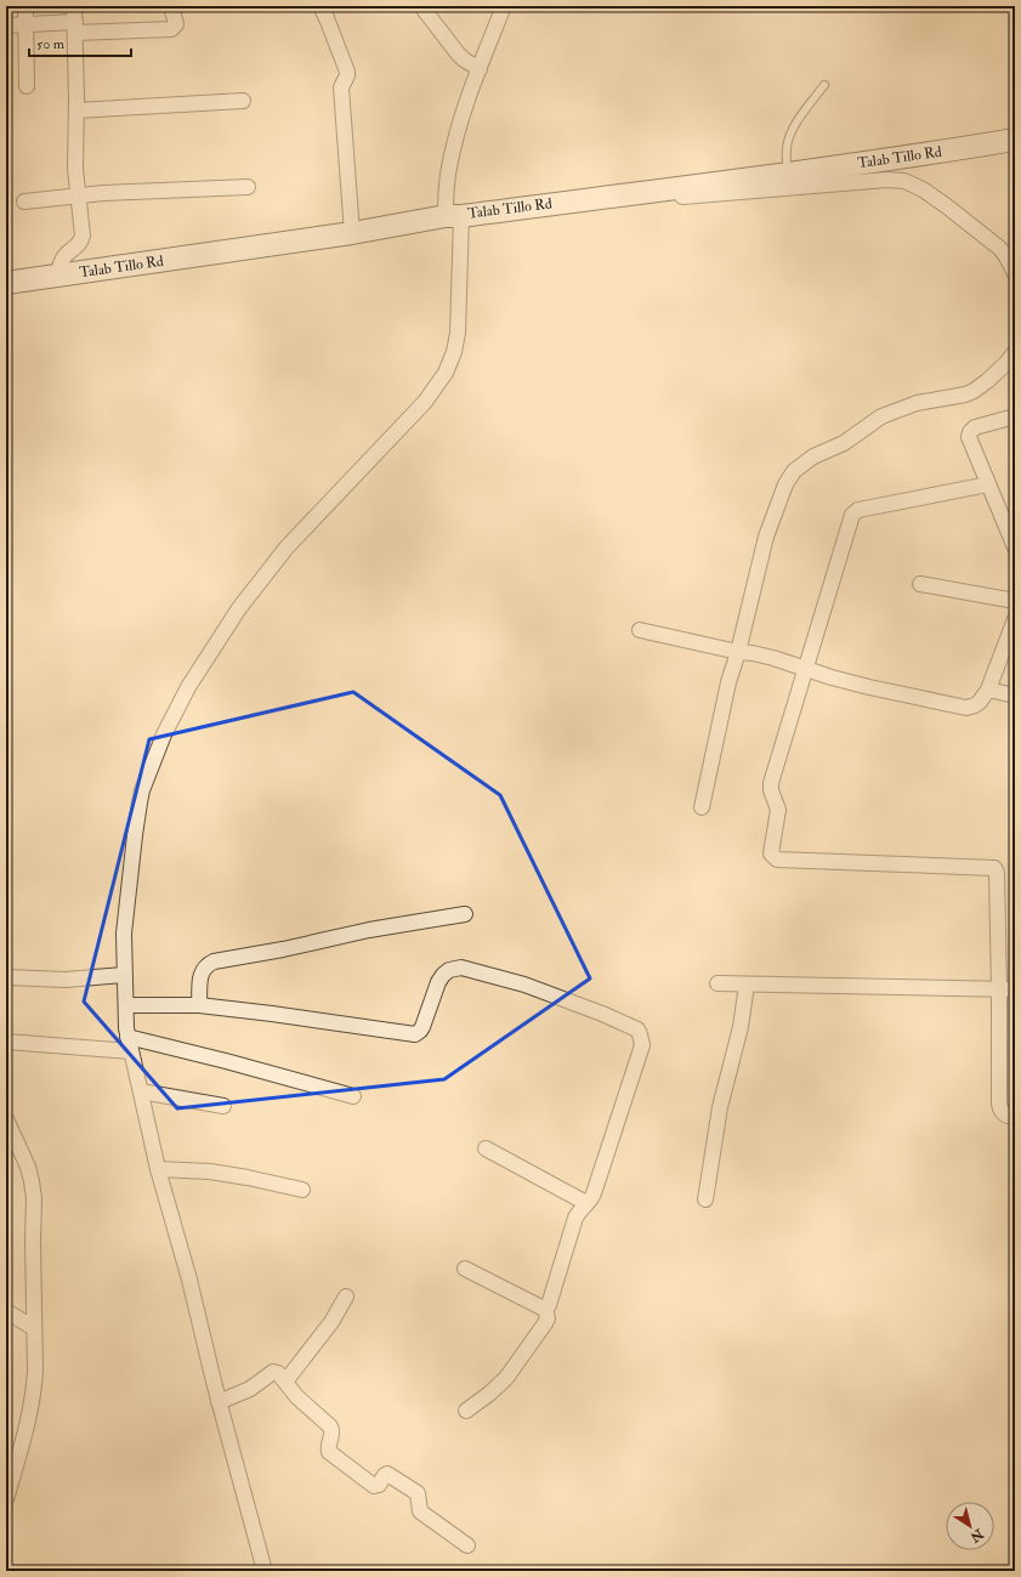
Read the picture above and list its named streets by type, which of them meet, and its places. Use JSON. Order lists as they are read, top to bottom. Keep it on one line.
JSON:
{"streets":{"main road":["Talab Tillo Rd"]},"scale_bar":"50 m","north":"bottom right"}
